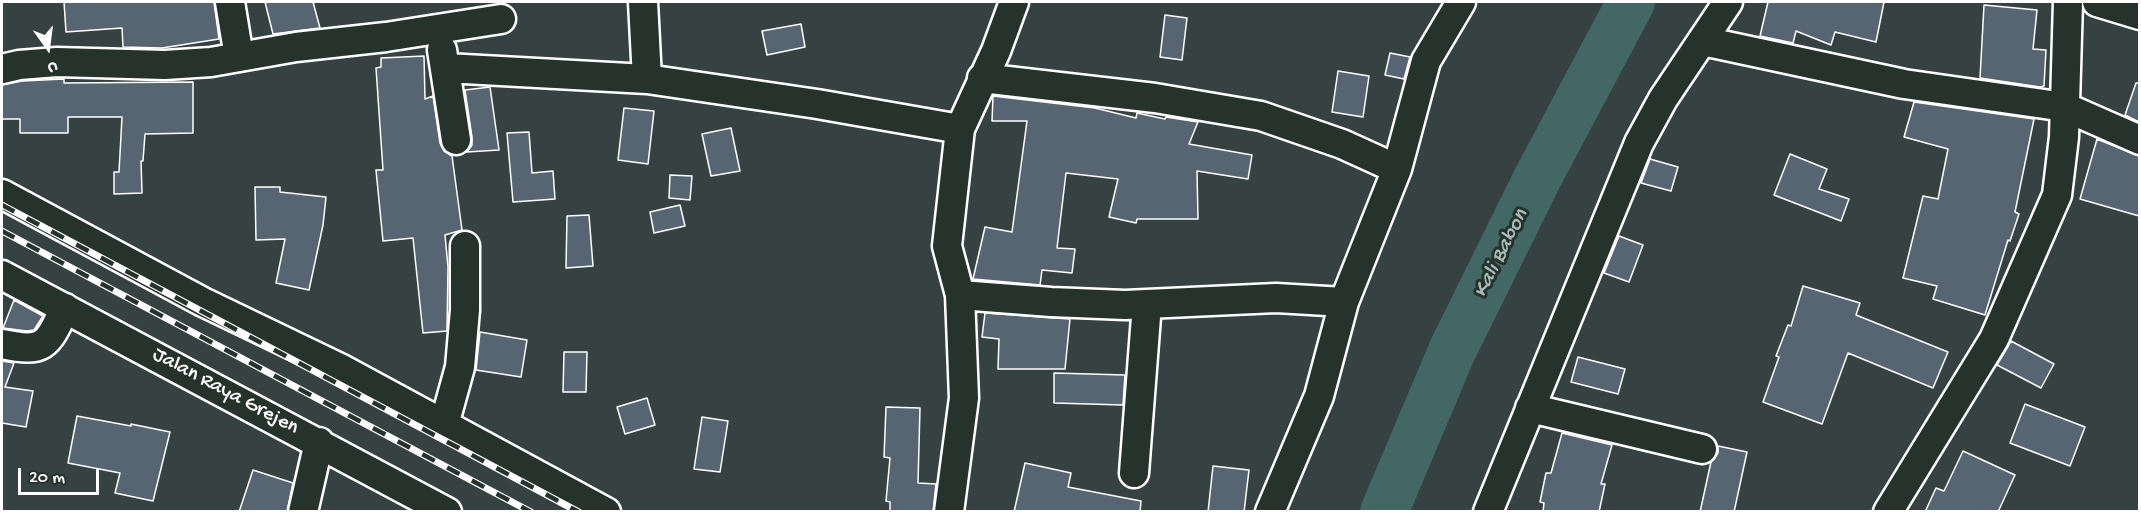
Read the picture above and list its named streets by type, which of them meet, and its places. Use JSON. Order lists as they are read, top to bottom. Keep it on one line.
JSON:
{"streets":{"street":["Jalan Raya Grejen"]},"water":["Kali Babon"],"scale_bar":"20 m","north":"bottom"}
